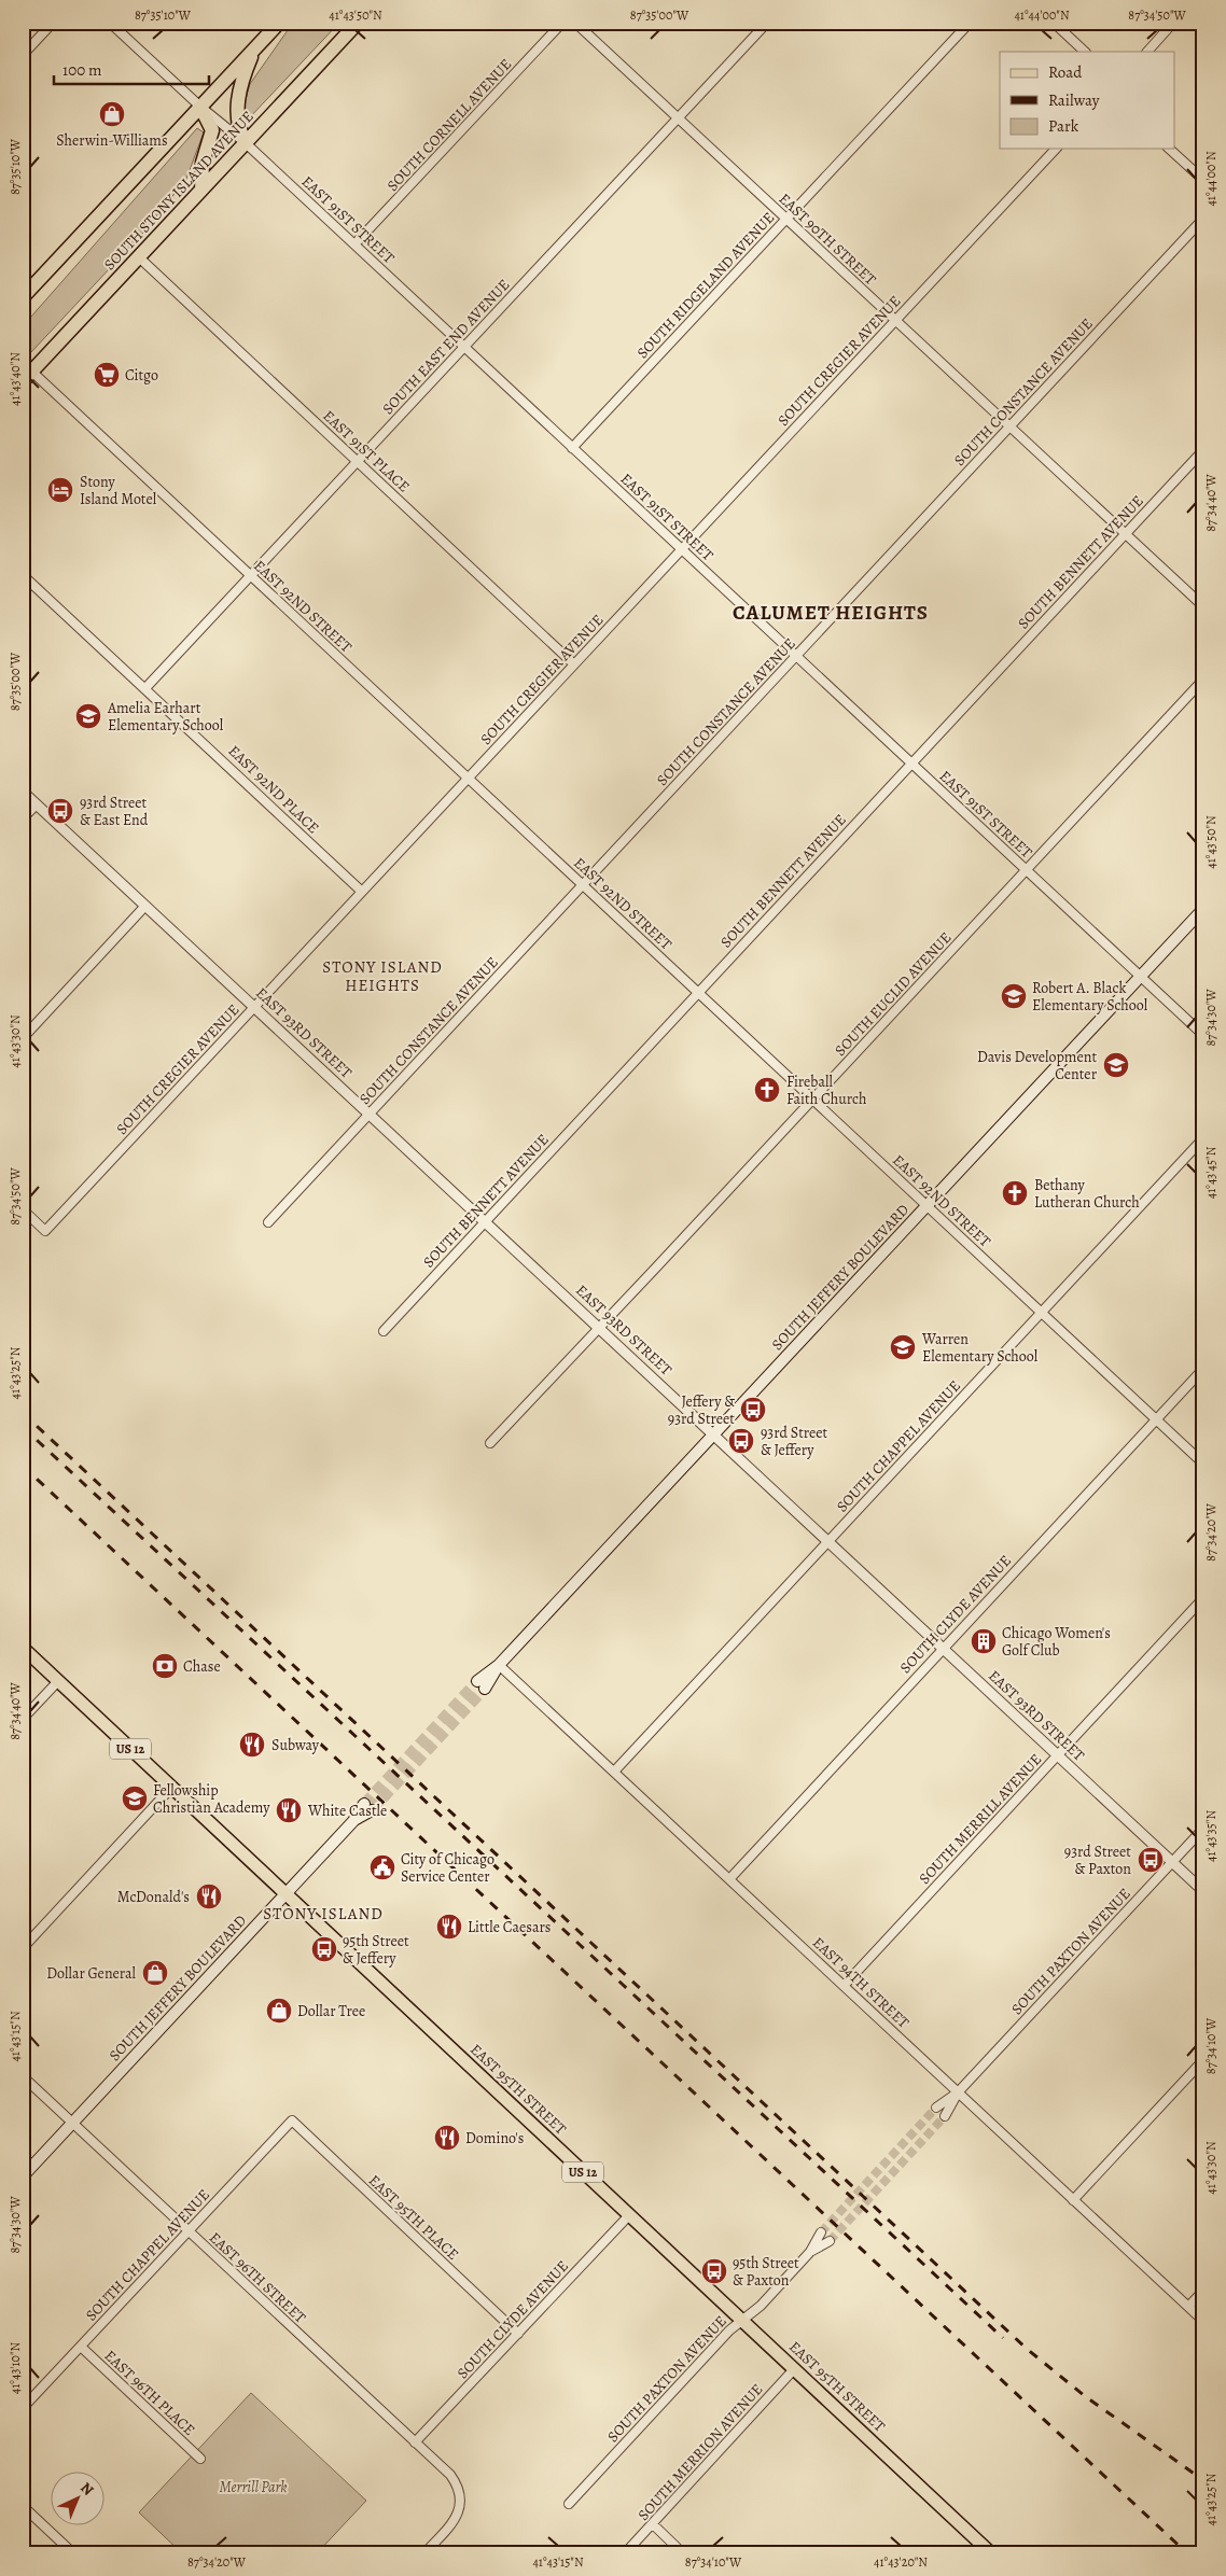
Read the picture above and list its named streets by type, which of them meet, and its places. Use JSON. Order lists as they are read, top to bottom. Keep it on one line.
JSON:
{"streets":{"highway":["SOUTH STONY ISLAND AVENUE"],"main road":["SOUTH JEFFERY BOULEVARD","US 12","EAST 95TH STREET"],"street":["SOUTH CORNELL AVENUE","EAST 91ST STREET","EAST 90TH STREET","SOUTH RIDGELAND AVENUE","SOUTH EAST END AVENUE","SOUTH CREGIER AVENUE","SOUTH CONSTANCE AVENUE","EAST 91ST PLACE","SOUTH BENNETT AVENUE","EAST 92ND STREET","EAST 92ND PLACE","SOUTH EUCLID AVENUE","EAST 93RD STREET","SOUTH CHAPPEL AVENUE","SOUTH CLYDE AVENUE","SOUTH MERRILL AVENUE","SOUTH PAXTON AVENUE","EAST 94TH STREET","EAST 95TH PLACE","EAST 96TH STREET","EAST 96TH PLACE","SOUTH MERRION AVENUE"]},"crossings":[["SOUTH CORNELL AVENUE","EAST 91ST STREET"],["SOUTH STONY ISLAND AVENUE","EAST 91ST STREET"],["SOUTH STONY ISLAND AVENUE","EAST 91ST PLACE"],["SOUTH STONY ISLAND AVENUE","EAST 92ND STREET"],["EAST 91ST STREET","SOUTH RIDGELAND AVENUE"],["EAST 91ST STREET","SOUTH EAST END AVENUE"],["EAST 91ST STREET","SOUTH CREGIER AVENUE"],["EAST 91ST STREET","SOUTH CONSTANCE AVENUE"],["EAST 91ST STREET","SOUTH BENNETT AVENUE"],["EAST 91ST STREET","SOUTH EUCLID AVENUE"],["EAST 91ST STREET","SOUTH JEFFERY BOULEVARD"],["EAST 90TH STREET","SOUTH RIDGELAND AVENUE"],["EAST 90TH STREET","SOUTH EAST END AVENUE"],["EAST 90TH STREET","SOUTH CREGIER AVENUE"],["EAST 90TH STREET","SOUTH CONSTANCE AVENUE"],["EAST 90TH STREET","SOUTH BENNETT AVENUE"],["SOUTH EAST END AVENUE","EAST 91ST PLACE"],["SOUTH EAST END AVENUE","EAST 92ND STREET"],["SOUTH EAST END AVENUE","EAST 92ND PLACE"],["SOUTH CREGIER AVENUE","EAST 91ST PLACE"],["SOUTH CREGIER AVENUE","EAST 92ND STREET"],["SOUTH CREGIER AVENUE","EAST 92ND PLACE"],["SOUTH CREGIER AVENUE","EAST 93RD STREET"],["SOUTH CONSTANCE AVENUE","EAST 92ND STREET"],["SOUTH CONSTANCE AVENUE","EAST 93RD STREET"],["SOUTH BENNETT AVENUE","EAST 92ND STREET"],["SOUTH BENNETT AVENUE","EAST 93RD STREET"],["EAST 92ND STREET","SOUTH EUCLID AVENUE"],["EAST 92ND STREET","SOUTH JEFFERY BOULEVARD"],["EAST 92ND STREET","SOUTH CHAPPEL AVENUE"],["EAST 92ND STREET","SOUTH CLYDE AVENUE"],["SOUTH EUCLID AVENUE","EAST 93RD STREET"],["EAST 93RD STREET","SOUTH JEFFERY BOULEVARD"],["EAST 93RD STREET","SOUTH CHAPPEL AVENUE"],["EAST 93RD STREET","SOUTH CLYDE AVENUE"],["EAST 93RD STREET","SOUTH MERRILL AVENUE"],["EAST 93RD STREET","SOUTH PAXTON AVENUE"],["SOUTH JEFFERY BOULEVARD","EAST 94TH STREET"],["SOUTH JEFFERY BOULEVARD","EAST 95TH STREET"],["SOUTH JEFFERY BOULEVARD","EAST 96TH STREET"],["SOUTH CHAPPEL AVENUE","EAST 94TH STREET"],["SOUTH CHAPPEL AVENUE","EAST 95TH PLACE"],["SOUTH CHAPPEL AVENUE","EAST 96TH STREET"],["SOUTH CHAPPEL AVENUE","EAST 96TH PLACE"],["SOUTH CLYDE AVENUE","EAST 94TH STREET"],["SOUTH CLYDE AVENUE","EAST 95TH STREET"],["SOUTH CLYDE AVENUE","EAST 95TH PLACE"],["SOUTH CLYDE AVENUE","EAST 96TH STREET"],["SOUTH MERRILL AVENUE","EAST 94TH STREET"],["SOUTH PAXTON AVENUE","EAST 94TH STREET"],["SOUTH PAXTON AVENUE","EAST 95TH STREET"],["EAST 95TH STREET","SOUTH MERRION AVENUE"]],"districts":["CALUMET HEIGHTS","STONY ISLAND HEIGHTS","STONY ISLAND"],"parks":["Merrill Park"],"places":{"shop":["Sherwin-Williams","Dollar General","Dollar Tree"],"supermarket":["Citgo"],"hotel":["Stony Island Motel"],"school or university":["Amelia Earhart Elementary School","Robert A. Black Elementary School","Davis Development Center","Warren Elementary School","Fellowship Christian Academy"],"bus stop":["93rd Street & East End","Jeffery & 93rd Street","93rd Street & Jeffery","93rd Street & Paxton","95th Street & Jeffery","95th Street & Paxton"],"church":["Fireball Faith Church","Bethany Lutheran Church"],"building":["Chicago Women's Golf Club"],"bank":["Chase"],"restaurant":["Subway","White Castle","McDonald's","Little Caesars","Domino's"],"public building":["City of Chicago Service Center"]},"legend":["Road","Railway","Park"],"scale_bar":"100 m","north":"top right","coordinates":["87°35'10\"W","41°43'50\"N","87°35'00\"W","41°44'00\"N","87°34'50\"W","41°43'40\"N","87°34'40\"W","87°34'30\"W","41°43'30\"N","41°43'45\"N","41°43'25\"N","87°34'20\"W","41°43'35\"N","41°43'15\"N","87°34'10\"W","41°43'10\"N","41°43'20\"N"]}
